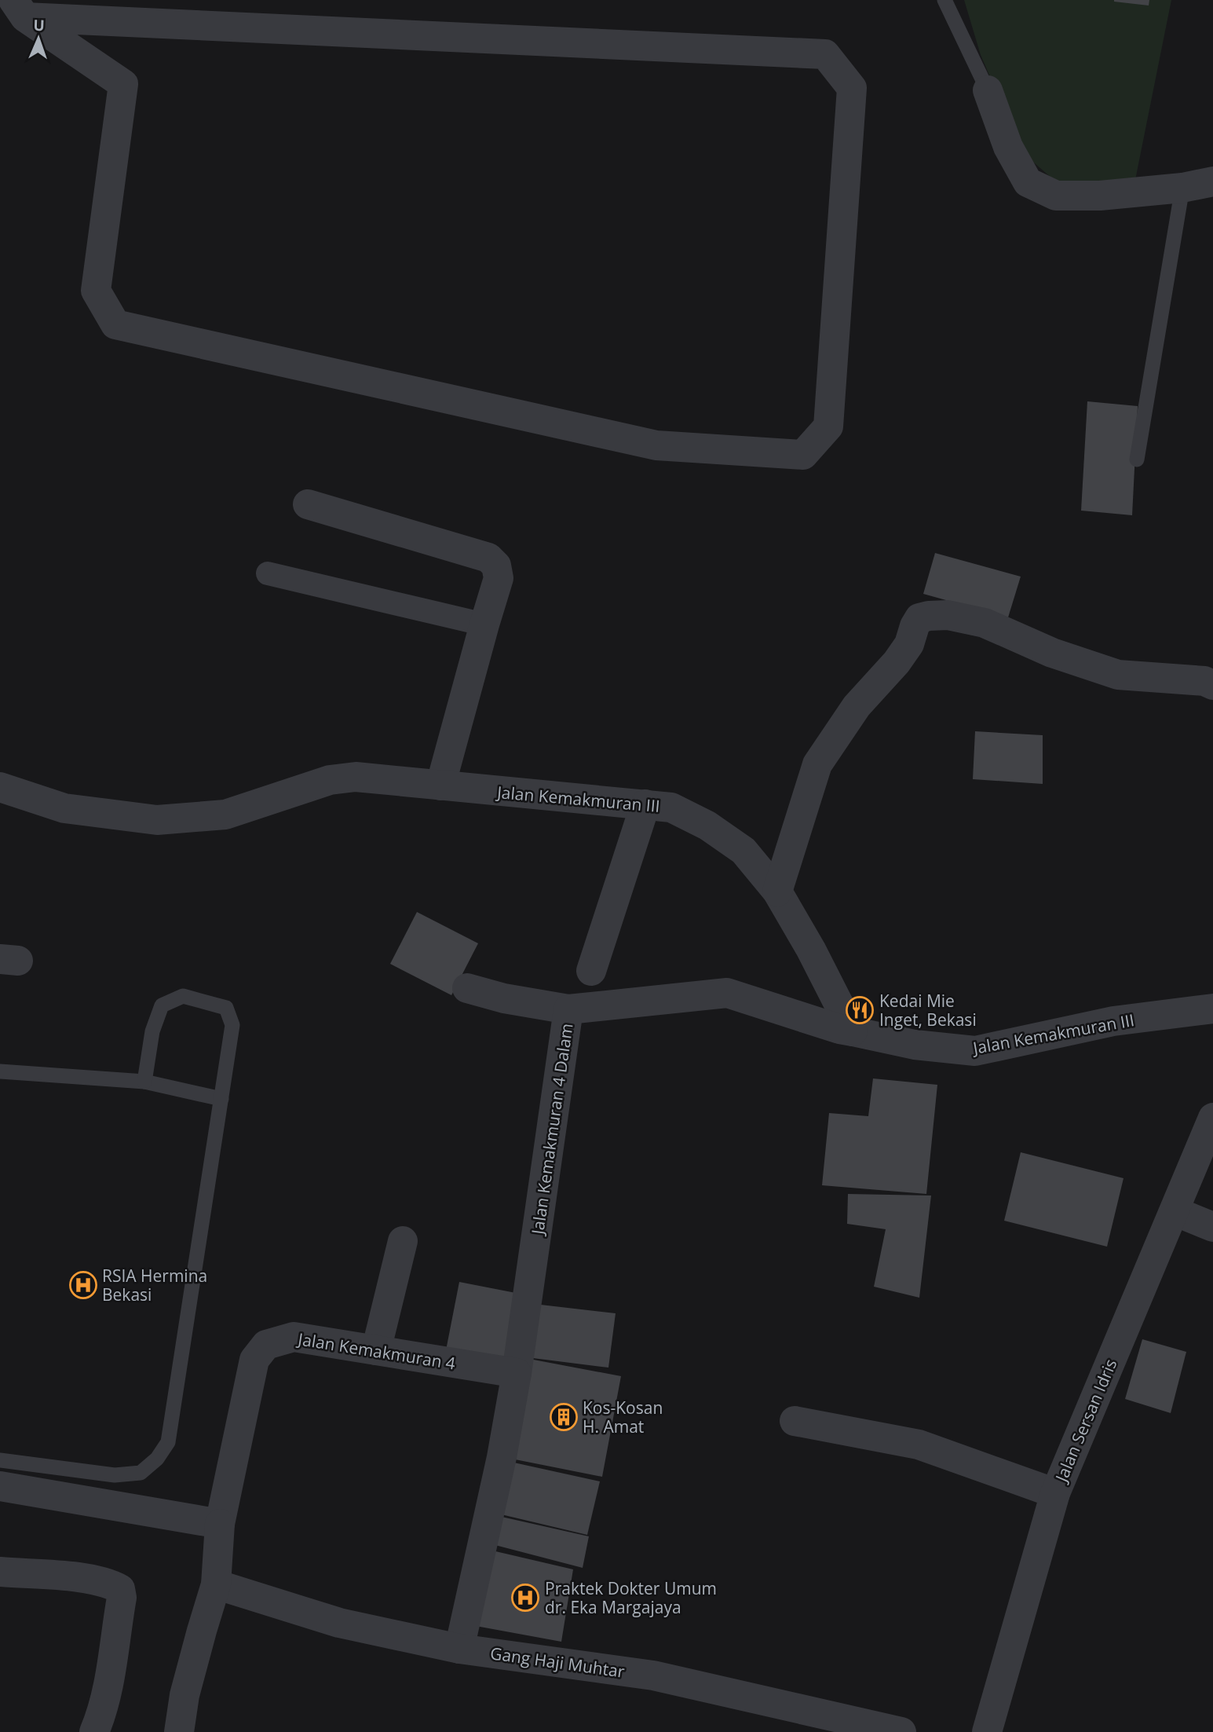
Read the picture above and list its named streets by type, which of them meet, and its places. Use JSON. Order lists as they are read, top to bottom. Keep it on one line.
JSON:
{"streets":{"street":["Jalan Kemakmuran III","Jalan Kemakmuran 4 Dalam","Jalan Kemakmuran 4","Jalan Sersan Idris","Gang Haji Muhtar"]},"crossings":[["Jalan Kemakmuran III","Jalan Kemakmuran 4 Dalam"],["Jalan Kemakmuran 4 Dalam","Jalan Kemakmuran 4"],["Jalan Kemakmuran 4","Gang Haji Muhtar"]],"places":{"restaurant":["Kedai Mie Inget, Bekasi"],"hospital":["RSIA Hermina Bekasi","Praktek Dokter Umum dr. Eka Margajaya"],"building":["Kos-Kosan H. Amat"]},"north":"top"}
